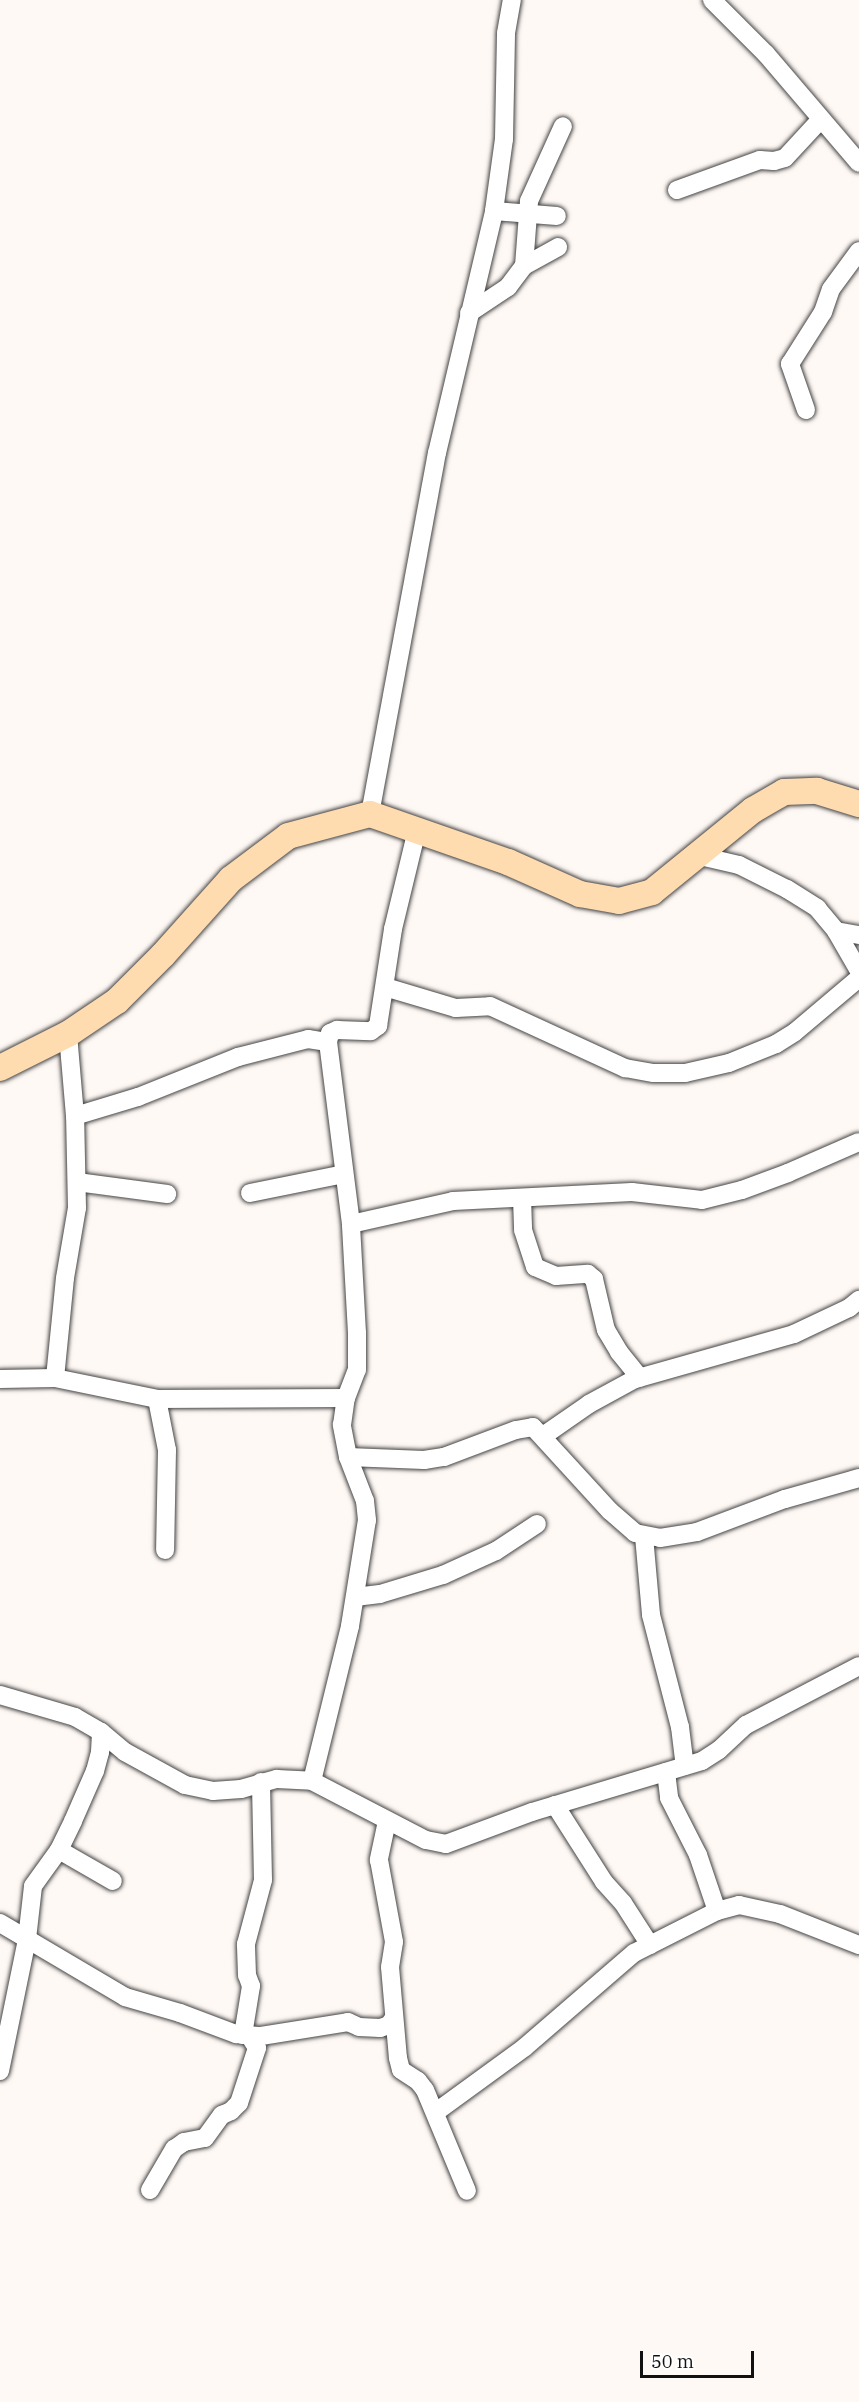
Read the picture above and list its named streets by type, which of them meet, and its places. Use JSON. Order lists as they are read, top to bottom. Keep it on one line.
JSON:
{"scale_bar":"50 m"}
